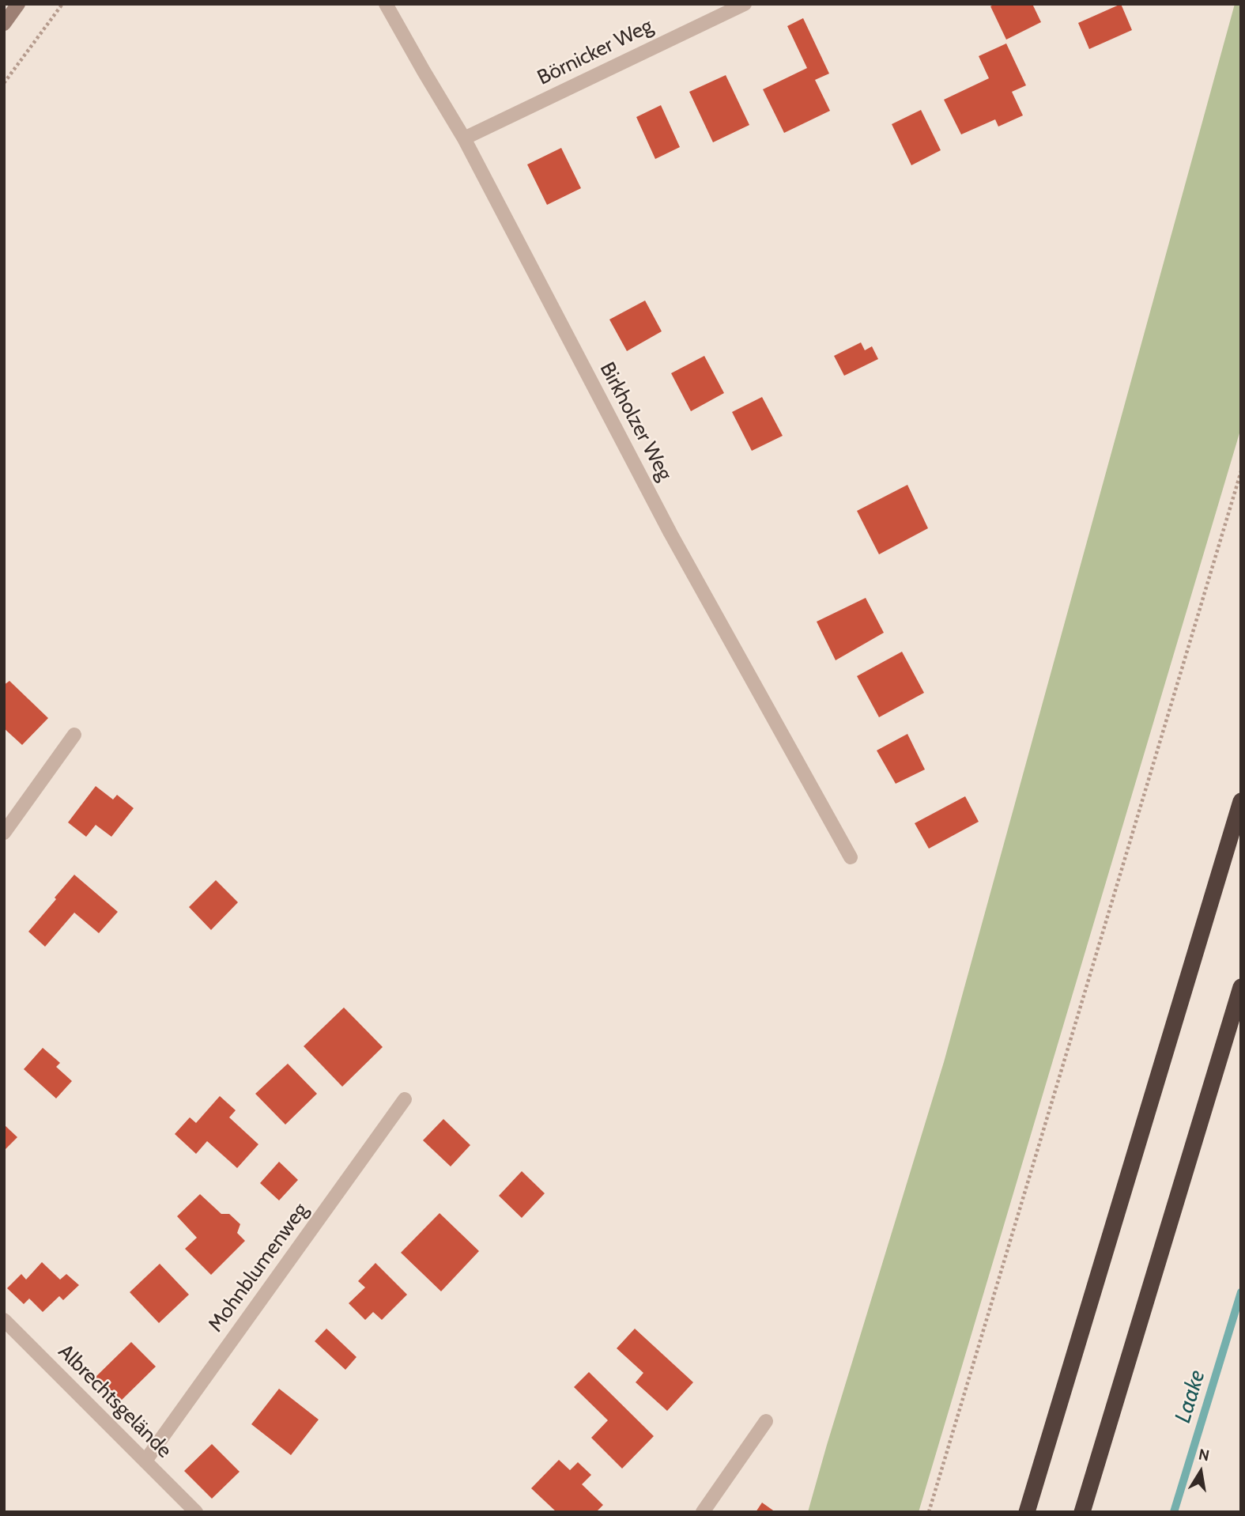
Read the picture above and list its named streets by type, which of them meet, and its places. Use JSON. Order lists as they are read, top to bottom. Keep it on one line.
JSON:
{"streets":{"street":["Börnicker Weg","Birkholzer Weg","Mohnblumenweg","Albrechtsgelände"]},"crossings":[["Börnicker Weg","Birkholzer Weg"],["Mohnblumenweg","Albrechtsgelände"]],"water":["Laake"],"north":"top"}
